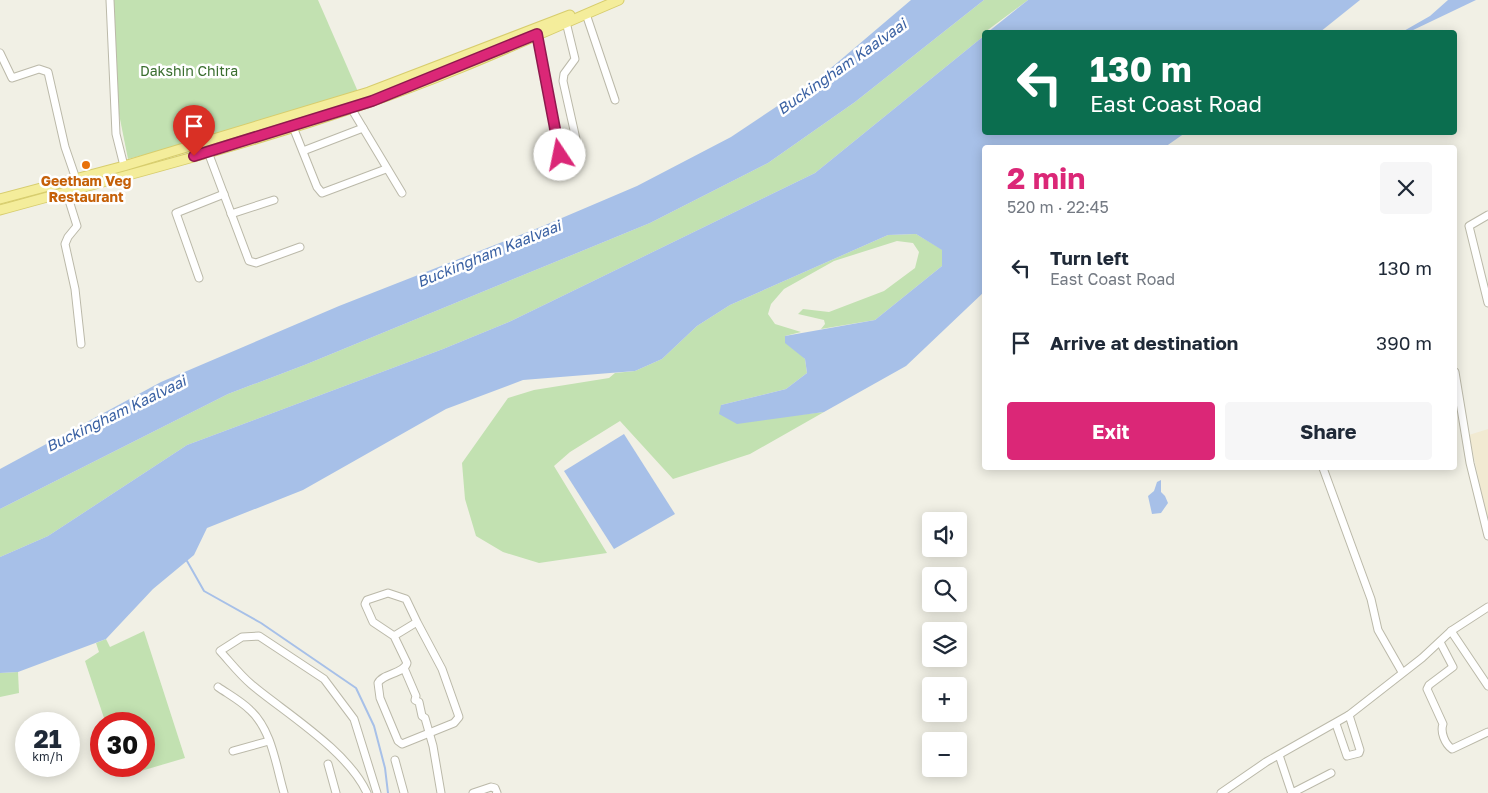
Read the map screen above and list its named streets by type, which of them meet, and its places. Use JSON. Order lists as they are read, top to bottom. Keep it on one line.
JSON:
{"water":["Buckingham Kaalvaai"],"parks":["Dakshin Chitra"],"places":["Geetham Veg Restaurant"],"page":{"turn":["130 m","East Coast Road"],"heading":["2 min","520 m · 22:45"],"list":[{"name":"Turn left","note":"East Coast Road","value":"130 m"},{"name":"Arrive at destination","value":"390 m"}],"buttons":["Exit","Share"],"map_buttons":["+","−"],"speed":"21 km/h","limit":"30"}}
